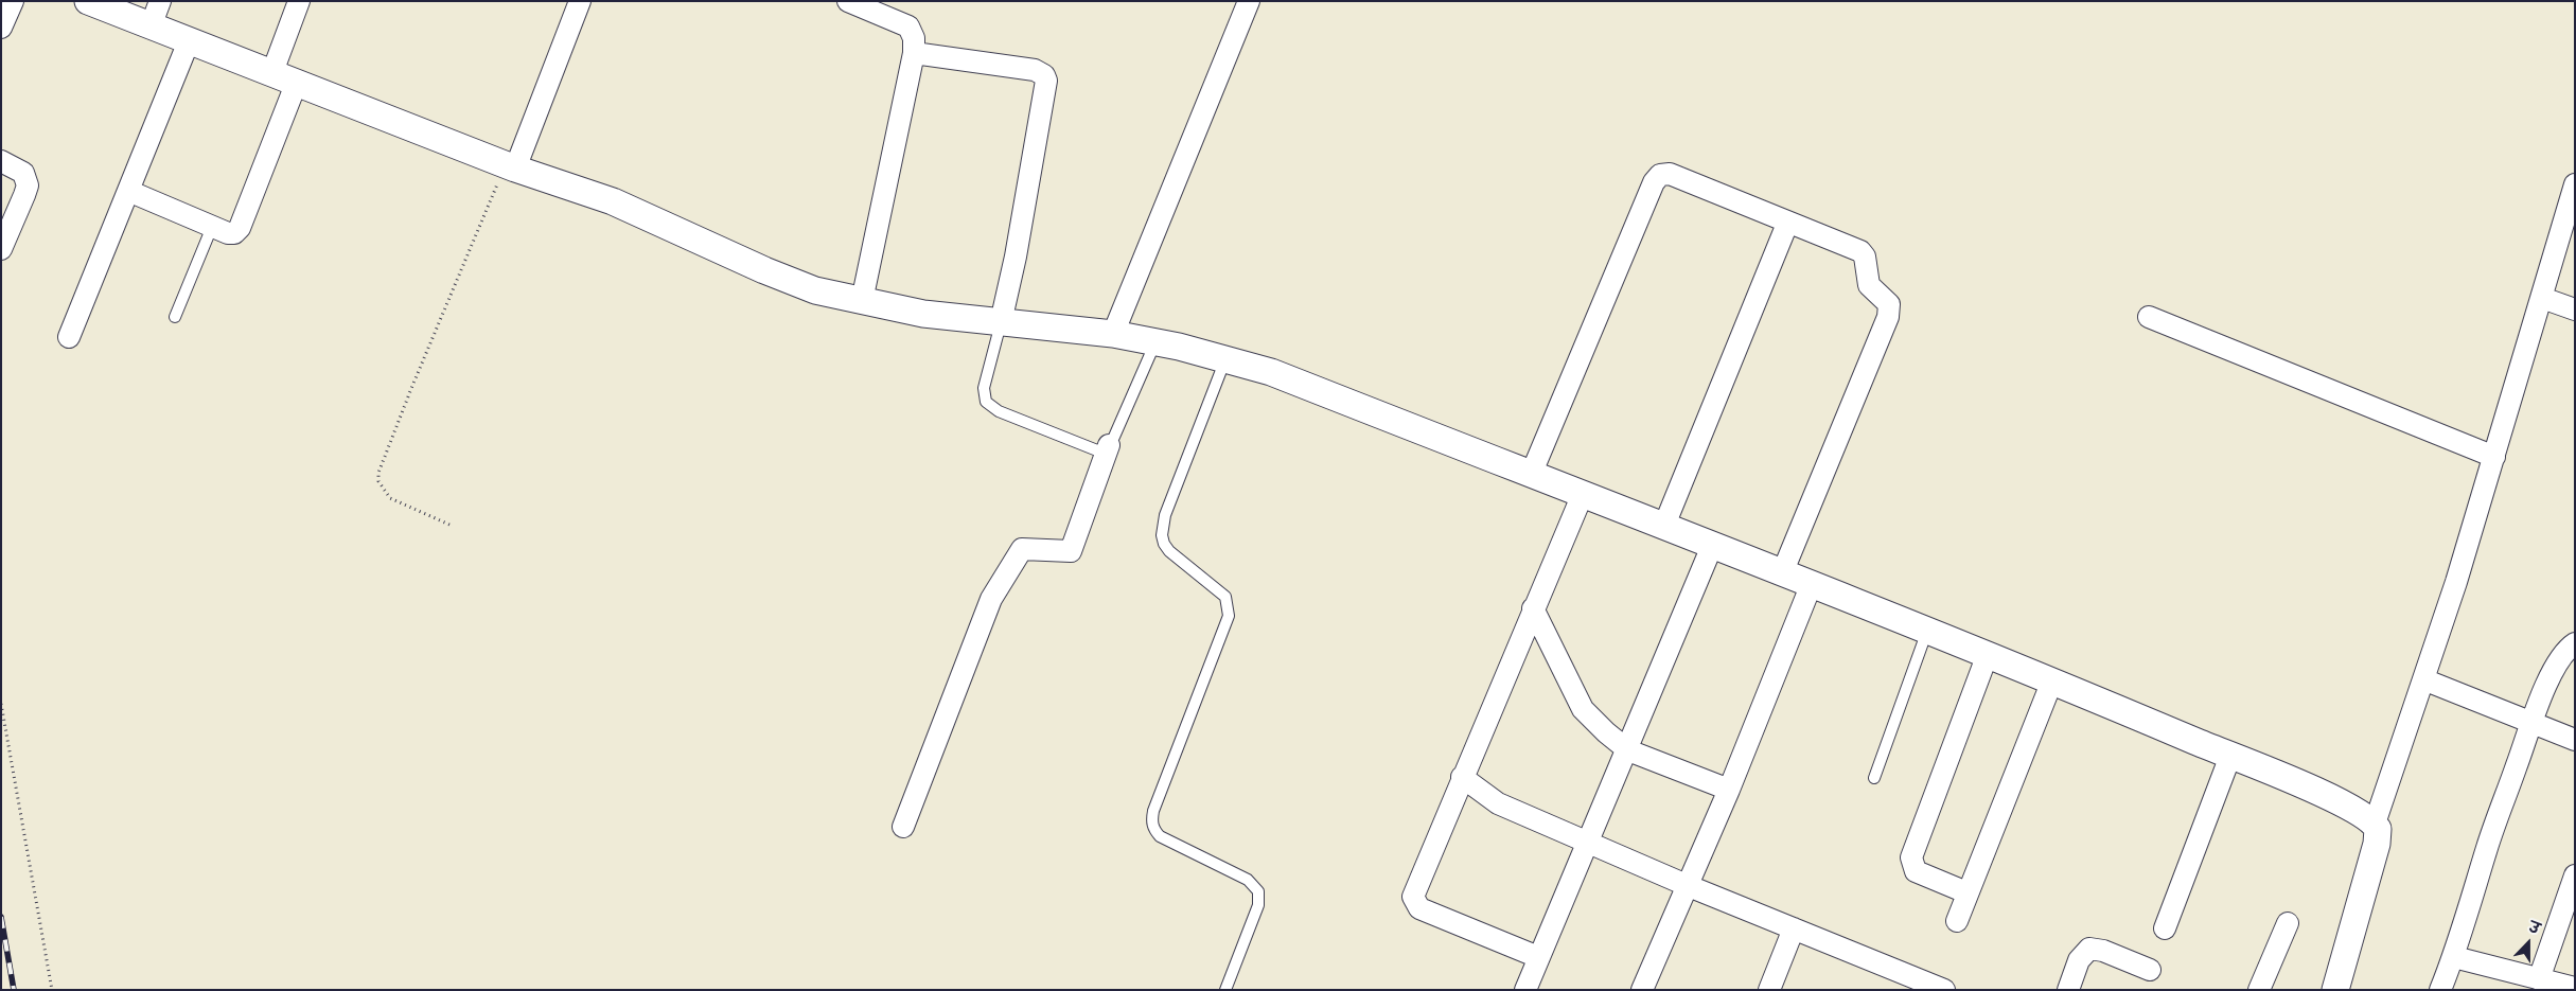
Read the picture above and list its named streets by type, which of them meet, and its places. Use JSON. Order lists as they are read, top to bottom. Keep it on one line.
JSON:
{"north":"top"}
